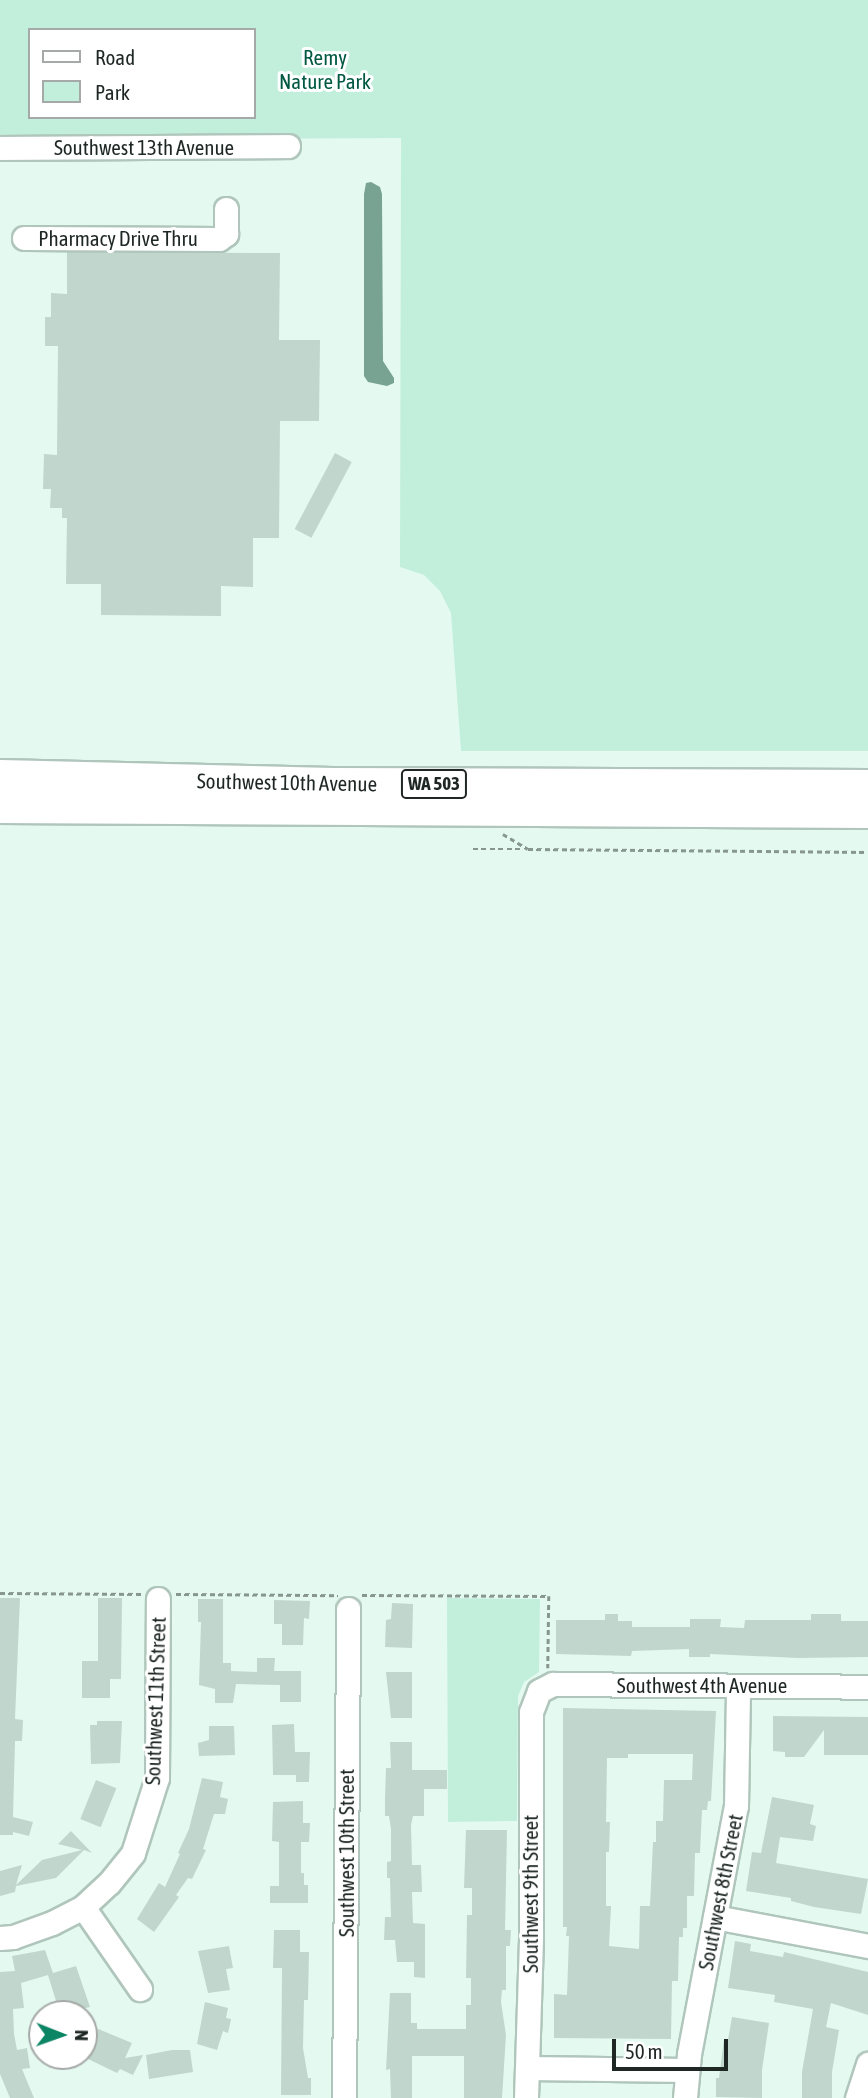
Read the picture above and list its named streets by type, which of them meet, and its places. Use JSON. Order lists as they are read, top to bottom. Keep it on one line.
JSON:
{"streets":{"highway":["Southwest 10th Avenue","WA 503"],"street":["Southwest 13th Avenue","Pharmacy Drive Thru","Southwest 4th Avenue","Southwest 11th Street","Southwest 10th Street","Southwest 8th Street","Southwest 9th Street"]},"crossings":[["Southwest 4th Avenue","Southwest 8th Street"],["Southwest 4th Avenue","Southwest 9th Street"]],"parks":["Remy Nature Park"],"legend":["Road","Park"],"scale_bar":"50 m","north":"right"}
